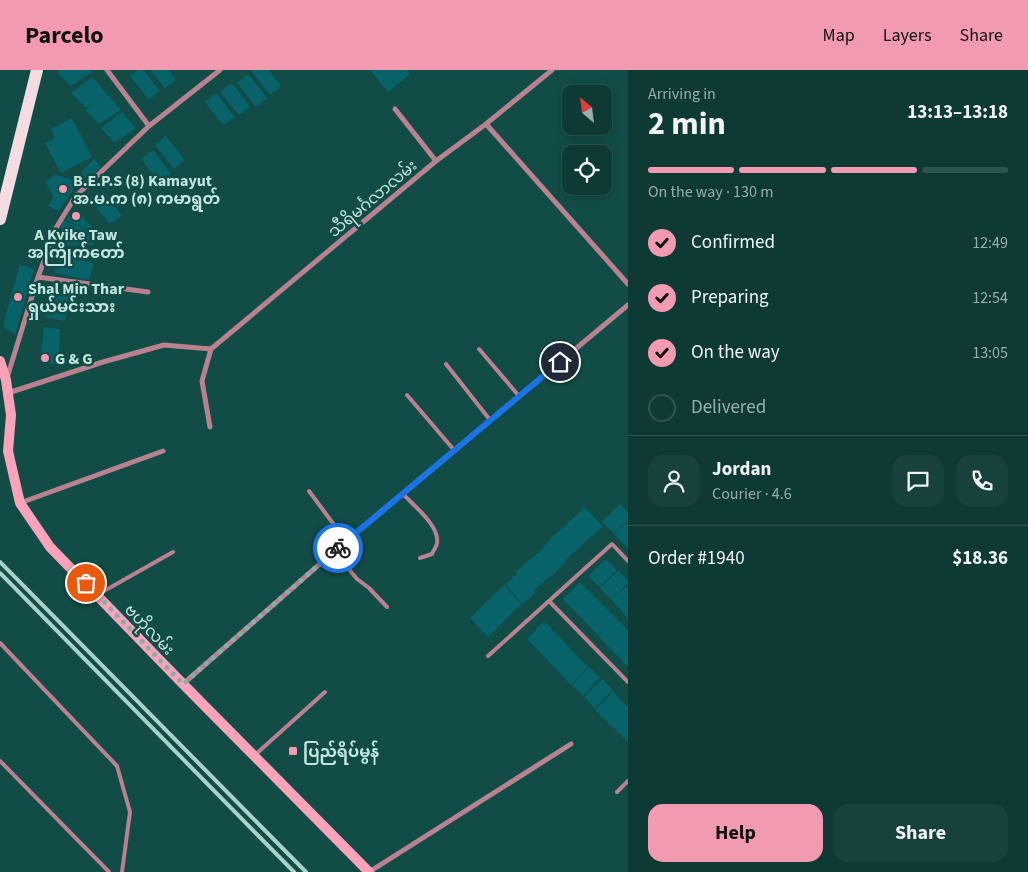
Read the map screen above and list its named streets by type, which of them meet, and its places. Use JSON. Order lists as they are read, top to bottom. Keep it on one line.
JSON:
{"streets":{"main road":["ဗဟိုလမ်း"],"street":["သီရိမင်္ဂလာလမ်း"]},"places":{"other":["B.E.P.S (8) Kamayut အ.မ.က (၈) ကမာရွတ်","A Kyike Taw အကြိုက်တော်","Shal Min Thar ရှယ်မင်းသား","G & G"],"transit":["ပြည်ရိပ်မွန်"]},"north":"top left","page":{"header":"Parcelo","nav":["Map","Layers","Share"],"heading":["2 min","Arriving in","13:13–13:18"],"panel":["Jordan","Courier · 4.6","Order #1940","$18.36"],"bar":"On the way · 130 m","list":[["Confirmed","12:49"],["Preparing","12:54"],["On the way","13:05"],"Delivered"],"buttons":["Help","Share"]}}
